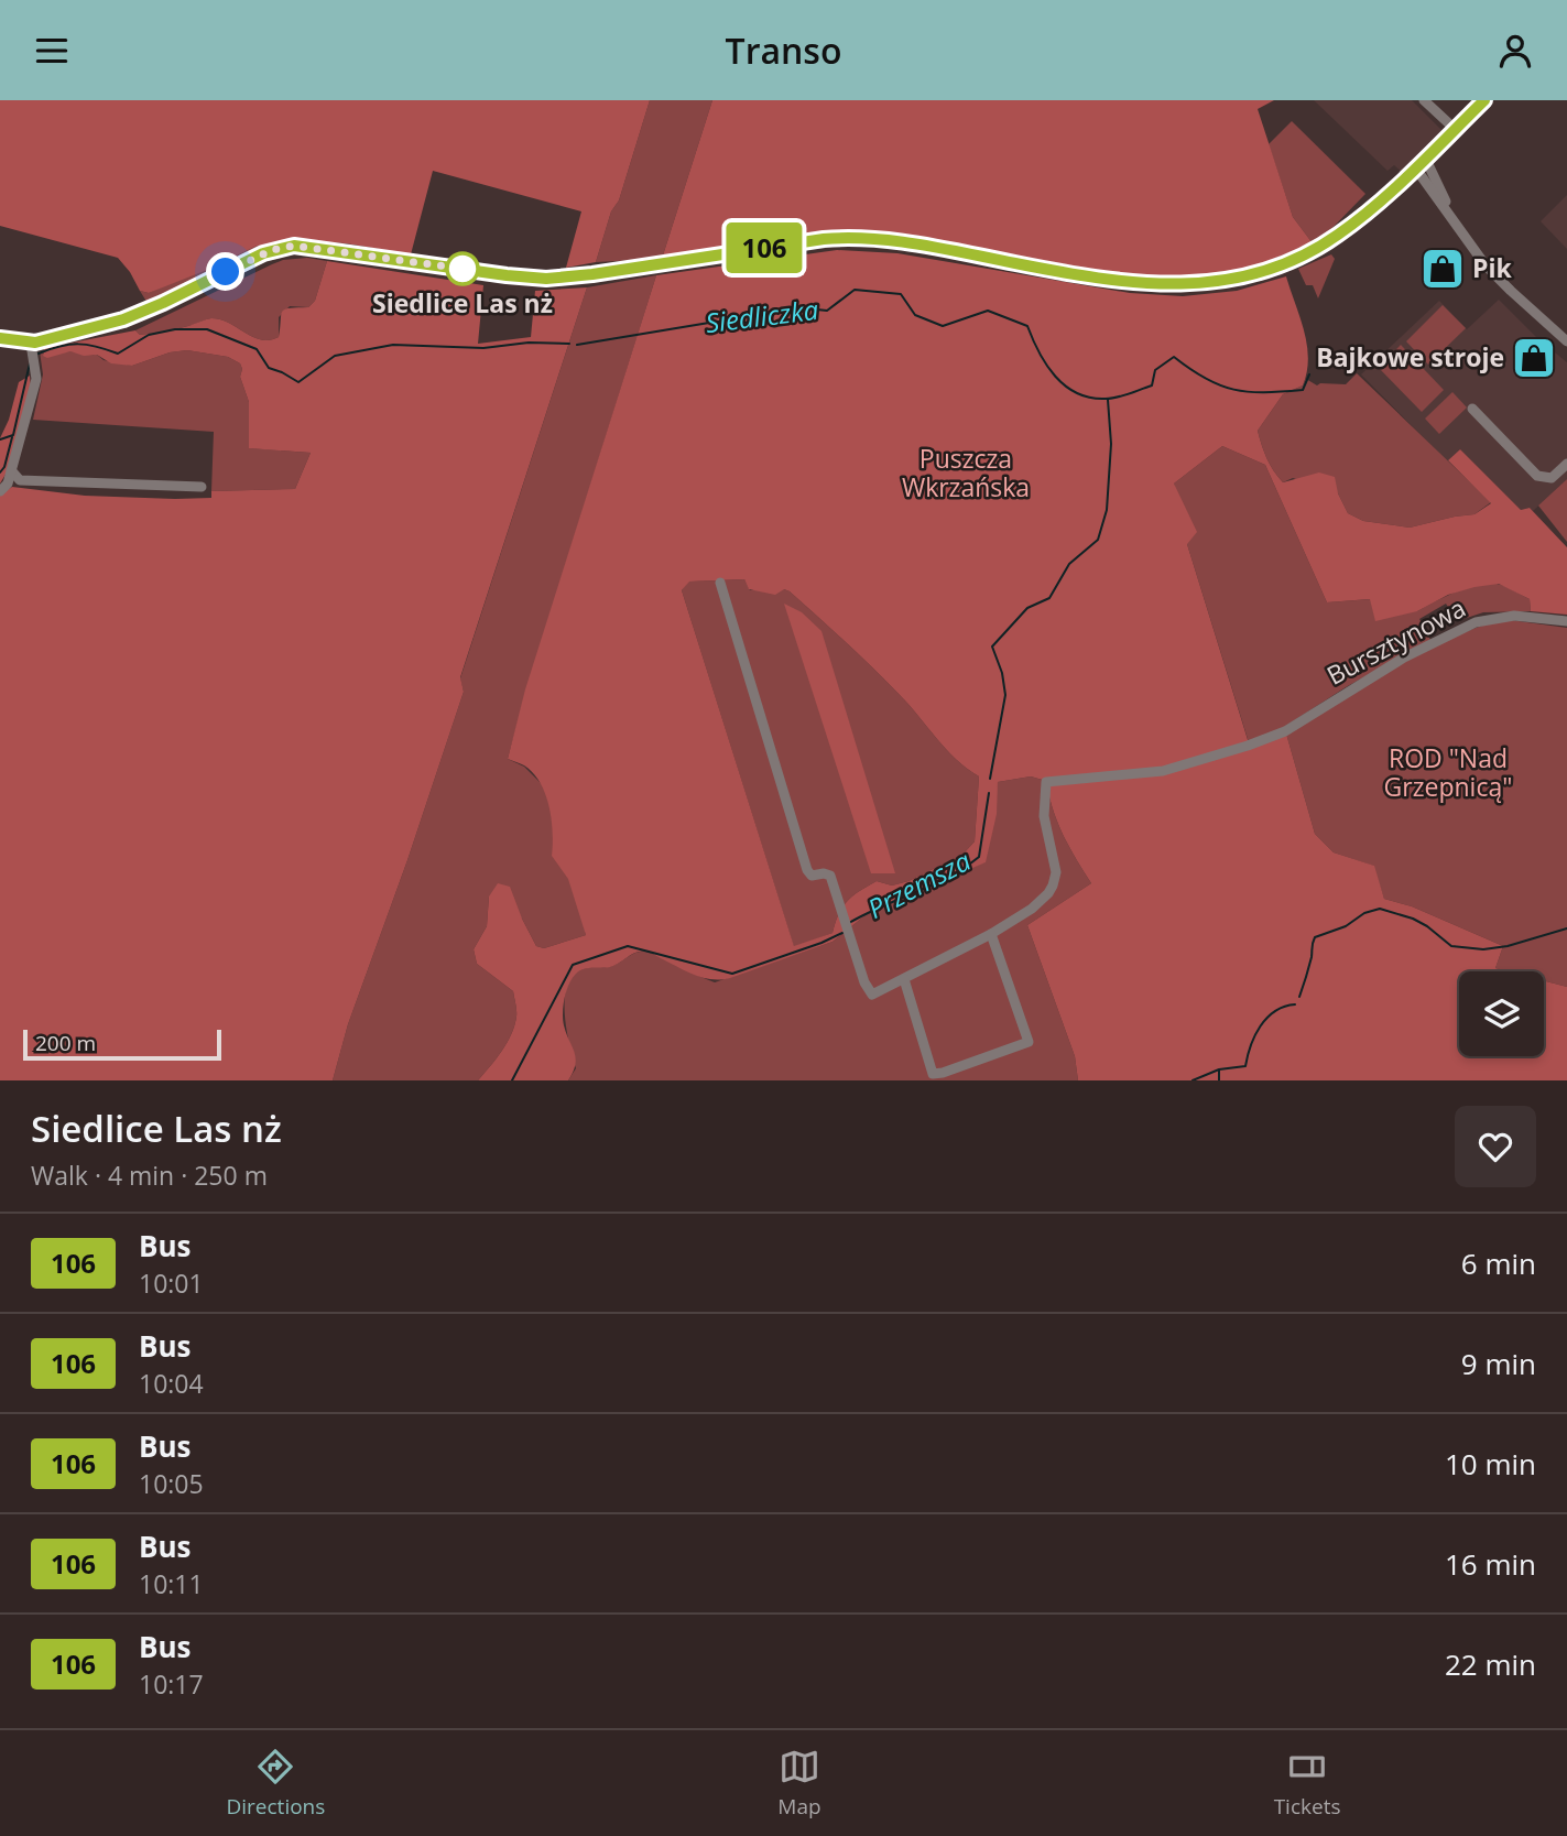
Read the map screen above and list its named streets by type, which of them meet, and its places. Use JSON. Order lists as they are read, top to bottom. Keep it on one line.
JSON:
{"streets":{"street":["Bursztynowa"]},"water":["Siedliczka","Przemsza"],"parks":["Puszcza Wkrzańska","ROD \"Nad Grzepnicą\""],"places":{"other":["Siedlice Las nż"],"shop":["Pik","Bajkowe stroje"]},"lines":["bus line 106"],"scale_bar":"200 m","page":{"header":"Transo","on_map":"106","scale":"200 m","heading":["Siedlice Las nż","Walk · 4 min · 250 m"],"list":[{"mark":"106","name":"Bus","note":"10:01","value":"6 min"},{"mark":"106","name":"Bus","note":"10:04","value":"9 min"},{"mark":"106","name":"Bus","note":"10:05","value":"10 min"},{"mark":"106","name":"Bus","note":"10:11","value":"16 min"},{"mark":"106","name":"Bus","note":"10:17","value":"22 min"}],"tabs":["Directions","Map","Tickets"]}}
